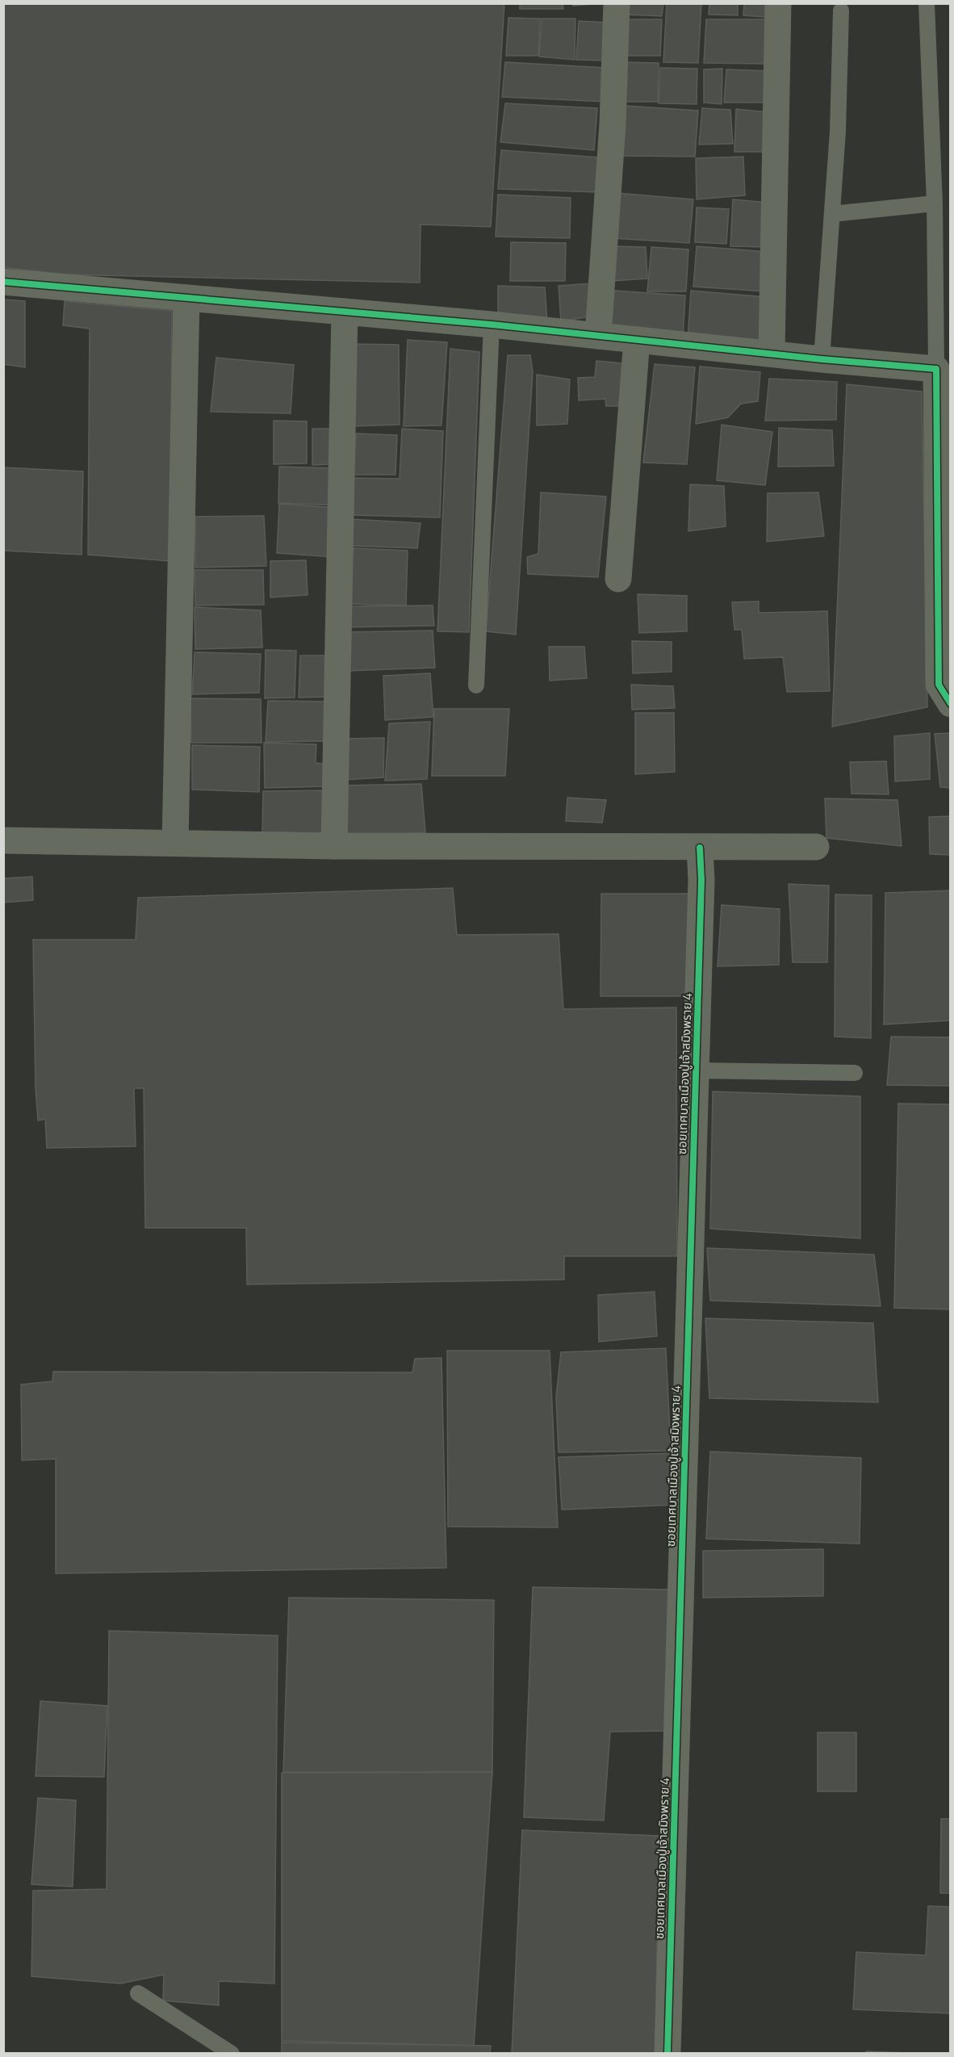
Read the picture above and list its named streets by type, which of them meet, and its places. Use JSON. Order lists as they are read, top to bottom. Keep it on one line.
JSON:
{"streets":{"street":["ซอยเทศบาลเมืองปู่เจ้าสมิงพราย 4"]}}
